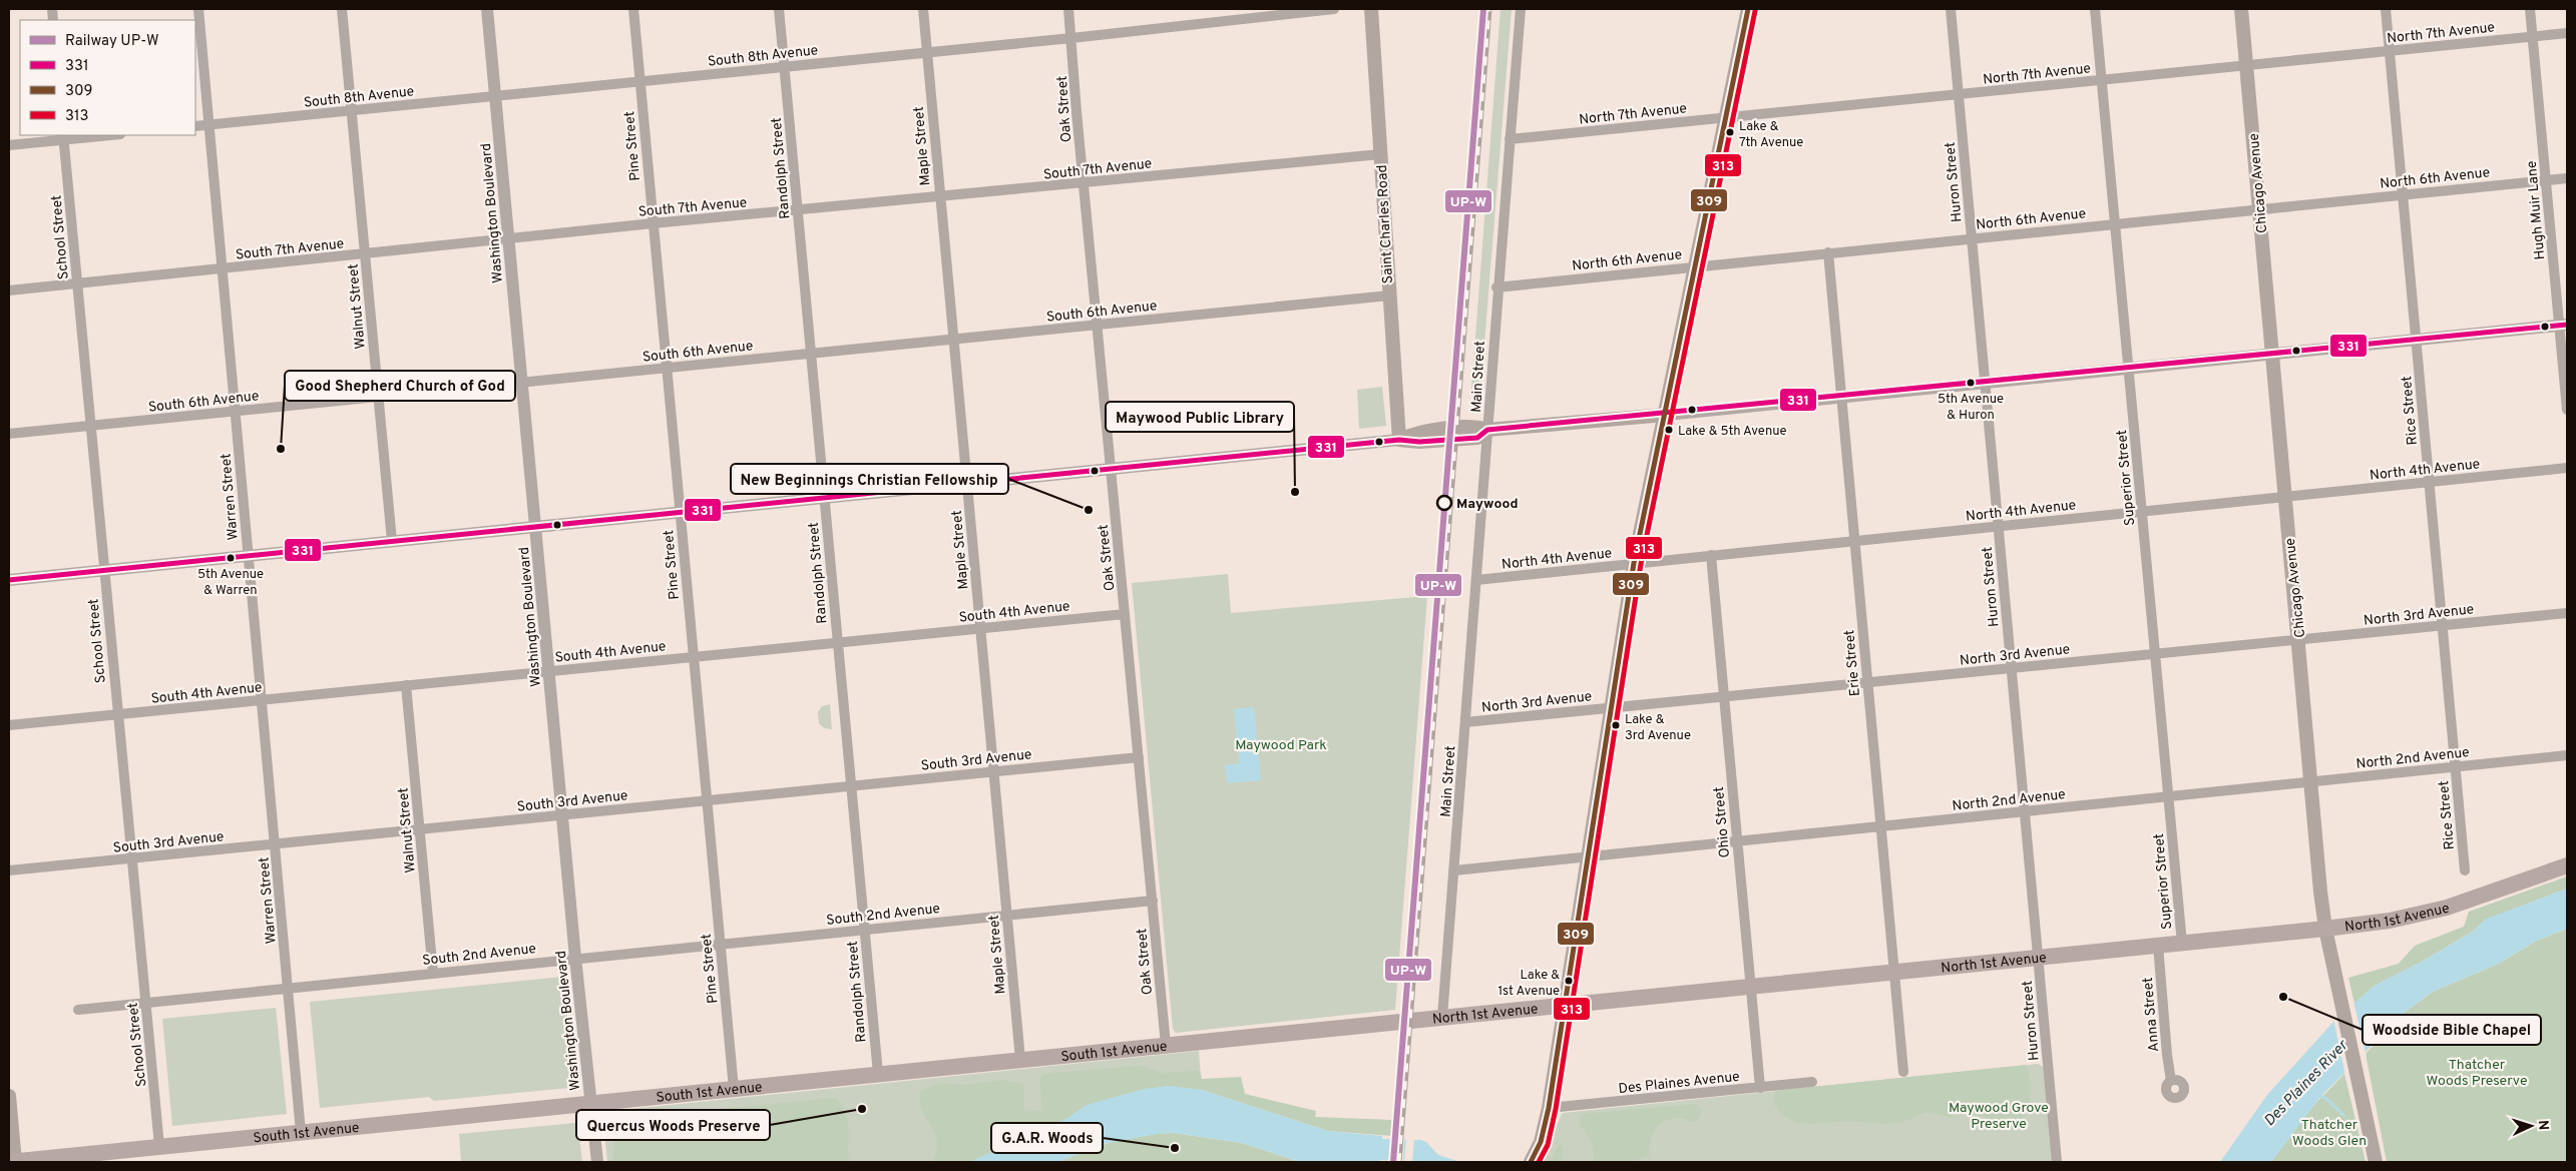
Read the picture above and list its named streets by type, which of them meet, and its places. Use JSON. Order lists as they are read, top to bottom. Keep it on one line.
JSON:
{"streets":{"main road":["Chicago Avenue","Saint Charles Road","North 1st Avenue","South 1st Avenue"],"street":["North 7th Avenue","South 8th Avenue","Oak Street","Pine Street","Maple Street","Randolph Street","South 7th Avenue","North 6th Avenue","Huron Street","Hugh Muir Lane","Washington Boulevard","School Street","Walnut Street","South 6th Avenue","Main Street","Rice Street","North 4th Avenue","Superior Street","Warren Street","South 4th Avenue","North 3rd Avenue","Erie Street","North 2nd Avenue","South 3rd Avenue","Ohio Street","South 2nd Avenue","Anna Street","Des Plaines Avenue"]},"crossings":[["North 7th Avenue","Huron Street"],["North 7th Avenue","Chicago Avenue"],["North 7th Avenue","Hugh Muir Lane"],["North 7th Avenue","Main Street"],["North 7th Avenue","Rice Street"],["North 7th Avenue","Superior Street"],["South 8th Avenue","Oak Street"],["South 8th Avenue","Pine Street"],["South 8th Avenue","Maple Street"],["South 8th Avenue","Randolph Street"],["South 8th Avenue","Washington Boulevard"],["South 8th Avenue","Walnut Street"],["South 8th Avenue","Warren Street"],["Oak Street","South 7th Avenue"],["Oak Street","South 6th Avenue"],["Oak Street","South 4th Avenue"],["Oak Street","South 3rd Avenue"],["Oak Street","South 2nd Avenue"],["Oak Street","South 1st Avenue"],["Pine Street","South 7th Avenue"],["Pine Street","South 6th Avenue"],["Pine Street","South 4th Avenue"],["Pine Street","South 3rd Avenue"],["Pine Street","South 2nd Avenue"],["Pine Street","South 1st Avenue"],["Maple Street","South 7th Avenue"],["Maple Street","South 6th Avenue"],["Maple Street","South 4th Avenue"],["Maple Street","South 3rd Avenue"],["Maple Street","South 2nd Avenue"],["Maple Street","South 1st Avenue"],["Randolph Street","South 7th Avenue"],["Randolph Street","South 6th Avenue"],["Randolph Street","South 4th Avenue"],["Randolph Street","South 3rd Avenue"],["Randolph Street","South 2nd Avenue"],["Randolph Street","South 1st Avenue"],["South 7th Avenue","Washington Boulevard"],["South 7th Avenue","Saint Charles Road"],["South 7th Avenue","School Street"],["South 7th Avenue","Walnut Street"],["South 7th Avenue","Warren Street"],["North 6th Avenue","Huron Street"],["North 6th Avenue","Chicago Avenue"],["North 6th Avenue","Hugh Muir Lane"],["North 6th Avenue","Main Street"],["North 6th Avenue","Rice Street"],["North 6th Avenue","Superior Street"],["North 6th Avenue","Erie Street"],["Huron Street","North 4th Avenue"],["Huron Street","North 3rd Avenue"],["Huron Street","North 2nd Avenue"],["Huron Street","North 1st Avenue"],["Chicago Avenue","North 4th Avenue"],["Chicago Avenue","North 3rd Avenue"],["Chicago Avenue","North 2nd Avenue"],["Chicago Avenue","North 1st Avenue"],["Washington Boulevard","South 6th Avenue"],["Washington Boulevard","South 4th Avenue"],["Washington Boulevard","South 3rd Avenue"],["Washington Boulevard","South 2nd Avenue"],["Washington Boulevard","South 1st Avenue"],["Saint Charles Road","South 6th Avenue"],["School Street","South 6th Avenue"],["School Street","South 4th Avenue"],["School Street","South 3rd Avenue"],["School Street","South 2nd Avenue"],["School Street","South 1st Avenue"],["Walnut Street","South 6th Avenue"],["Walnut Street","South 4th Avenue"],["Walnut Street","South 3rd Avenue"],["Walnut Street","South 2nd Avenue"],["South 6th Avenue","Warren Street"],["Main Street","North 4th Avenue"],["Main Street","North 3rd Avenue"],["Main Street","North 2nd Avenue"],["Main Street","North 1st Avenue"],["Rice Street","North 4th Avenue"],["Rice Street","North 3rd Avenue"],["Rice Street","North 2nd Avenue"],["North 4th Avenue","Superior Street"],["North 4th Avenue","Erie Street"],["North 4th Avenue","Ohio Street"],["Superior Street","North 3rd Avenue"],["Superior Street","North 2nd Avenue"],["Superior Street","North 1st Avenue"],["Warren Street","South 4th Avenue"],["Warren Street","South 3rd Avenue"],["Warren Street","South 2nd Avenue"],["Warren Street","South 1st Avenue"],["North 3rd Avenue","Erie Street"],["North 3rd Avenue","Ohio Street"],["Erie Street","North 2nd Avenue"],["Erie Street","North 1st Avenue"],["North 2nd Avenue","Ohio Street"],["Ohio Street","North 1st Avenue"],["Ohio Street","Des Plaines Avenue"],["North 1st Avenue","Anna Street"],["North 1st Avenue","South 1st Avenue"]],"water":["Des Plaines River"],"parks":["Maywood Park","Thatcher Woods Preserve","Maywood Grove Preserve","Thatcher Woods Glen"],"places":["Lake & 7th Avenue","5th Avenue & Huron","Lake & 5th Avenue","Good Shepherd Church of God","Maywood Public Library","Maywood","New Beginnings Christian Fellowship","5th Avenue & Warren","Lake & 3rd Avenue","Lake & 1st Avenue","Woodside Bible Chapel","Quercus Woods Preserve","G.A.R. Woods"],"lines":["rail line UP-W","transit line 309","transit line 313","transit line 331"],"legend":["Railway UP-W","331","309","313"],"north":"right"}
